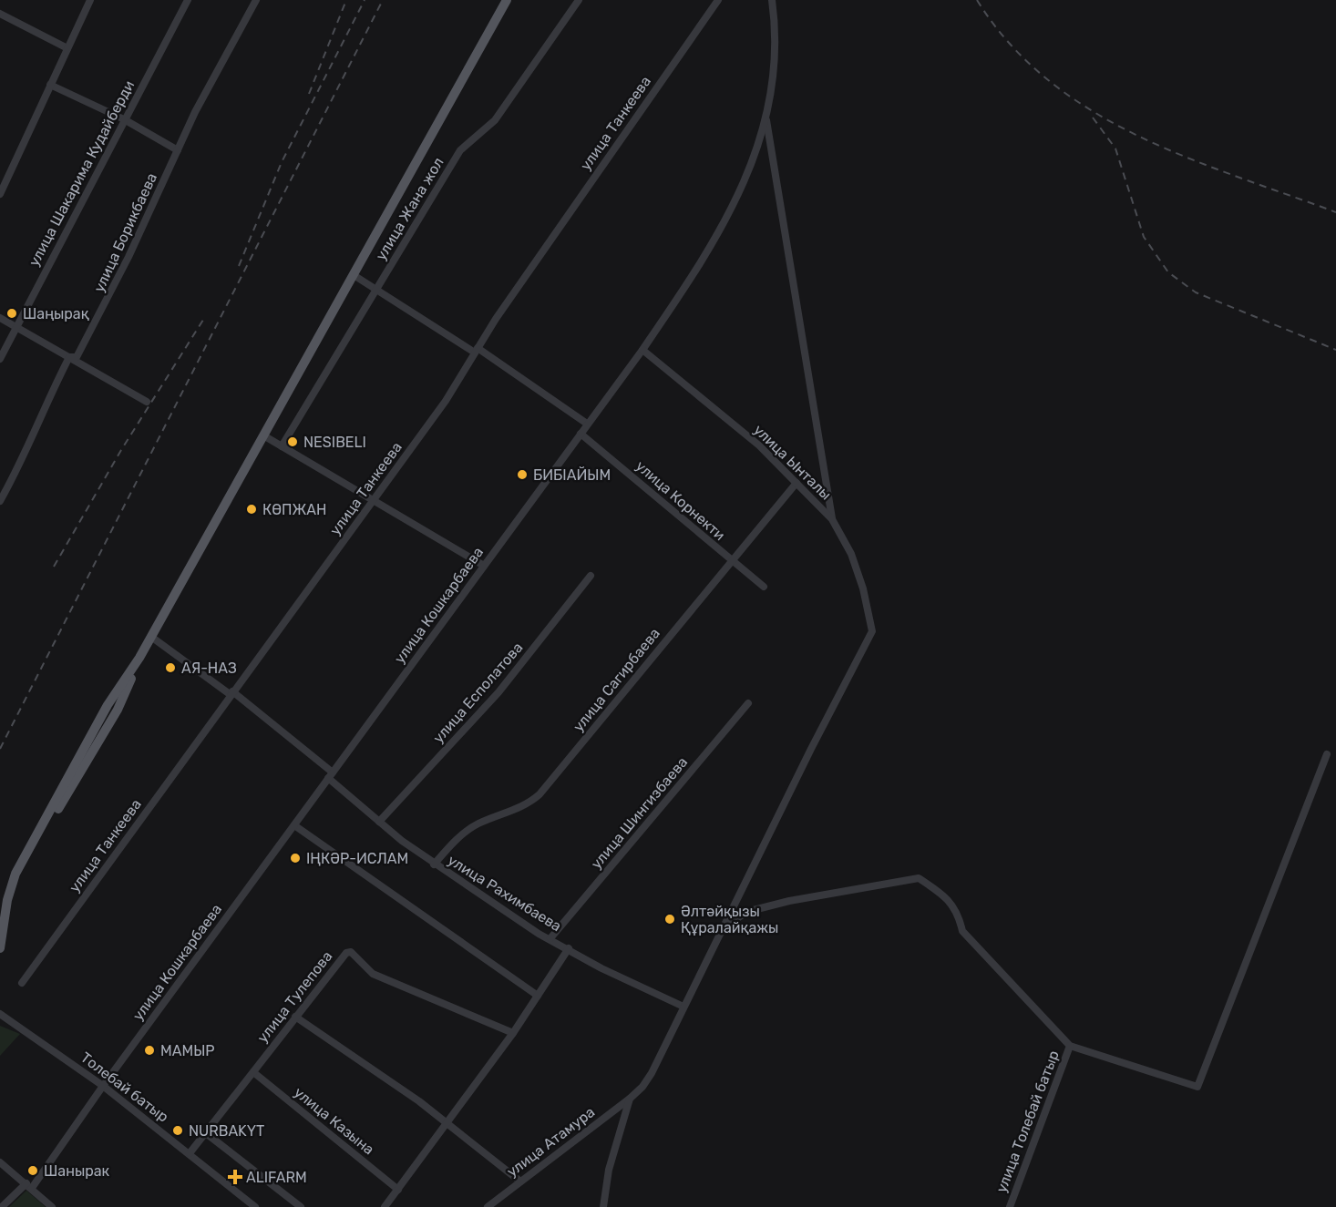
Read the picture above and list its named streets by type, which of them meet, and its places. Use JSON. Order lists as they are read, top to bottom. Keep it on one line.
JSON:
{"streets":{"street":["улица Танкеева","улица Шакарима Кудайберди","улица Жана жол","улица Борикбаева","улица Ынталы","улица Корнекти","улица Кошкарбаева","улица Сагирбаева","улица Есполатова","улица Шингизбаева","улица Рахимбаева","улица Тулепова","Толебай батыр","улица Казына","улица Толебай батыр","улица Атамура"]},"crossings":[["улица Танкеева","улица Рахимбаева"],["улица Ынталы","улица Кошкарбаева"],["улица Ынталы","улица Сагирбаева"],["улица Корнекти","улица Кошкарбаева"],["улица Корнекти","улица Сагирбаева"],["улица Кошкарбаева","улица Рахимбаева"],["улица Кошкарбаева","Толебай батыр"],["улица Сагирбаева","улица Рахимбаева"],["улица Есполатова","улица Рахимбаева"],["улица Шингизбаева","улица Рахимбаева"],["улица Тулепова","Толебай батыр"],["улица Тулепова","улица Казына"]],"places":{"other":["Шаңырақ","NESIBELI","БИБІАЙЫМ","КӨПЖАН","АЯ-НАЗ","ІҢКӘР-ИСЛАМ","Әлтәйқызы Құралайқажы","МАМЫР","NURBAKYT","Шанырак"],"health":["ALIFARM"]}}
